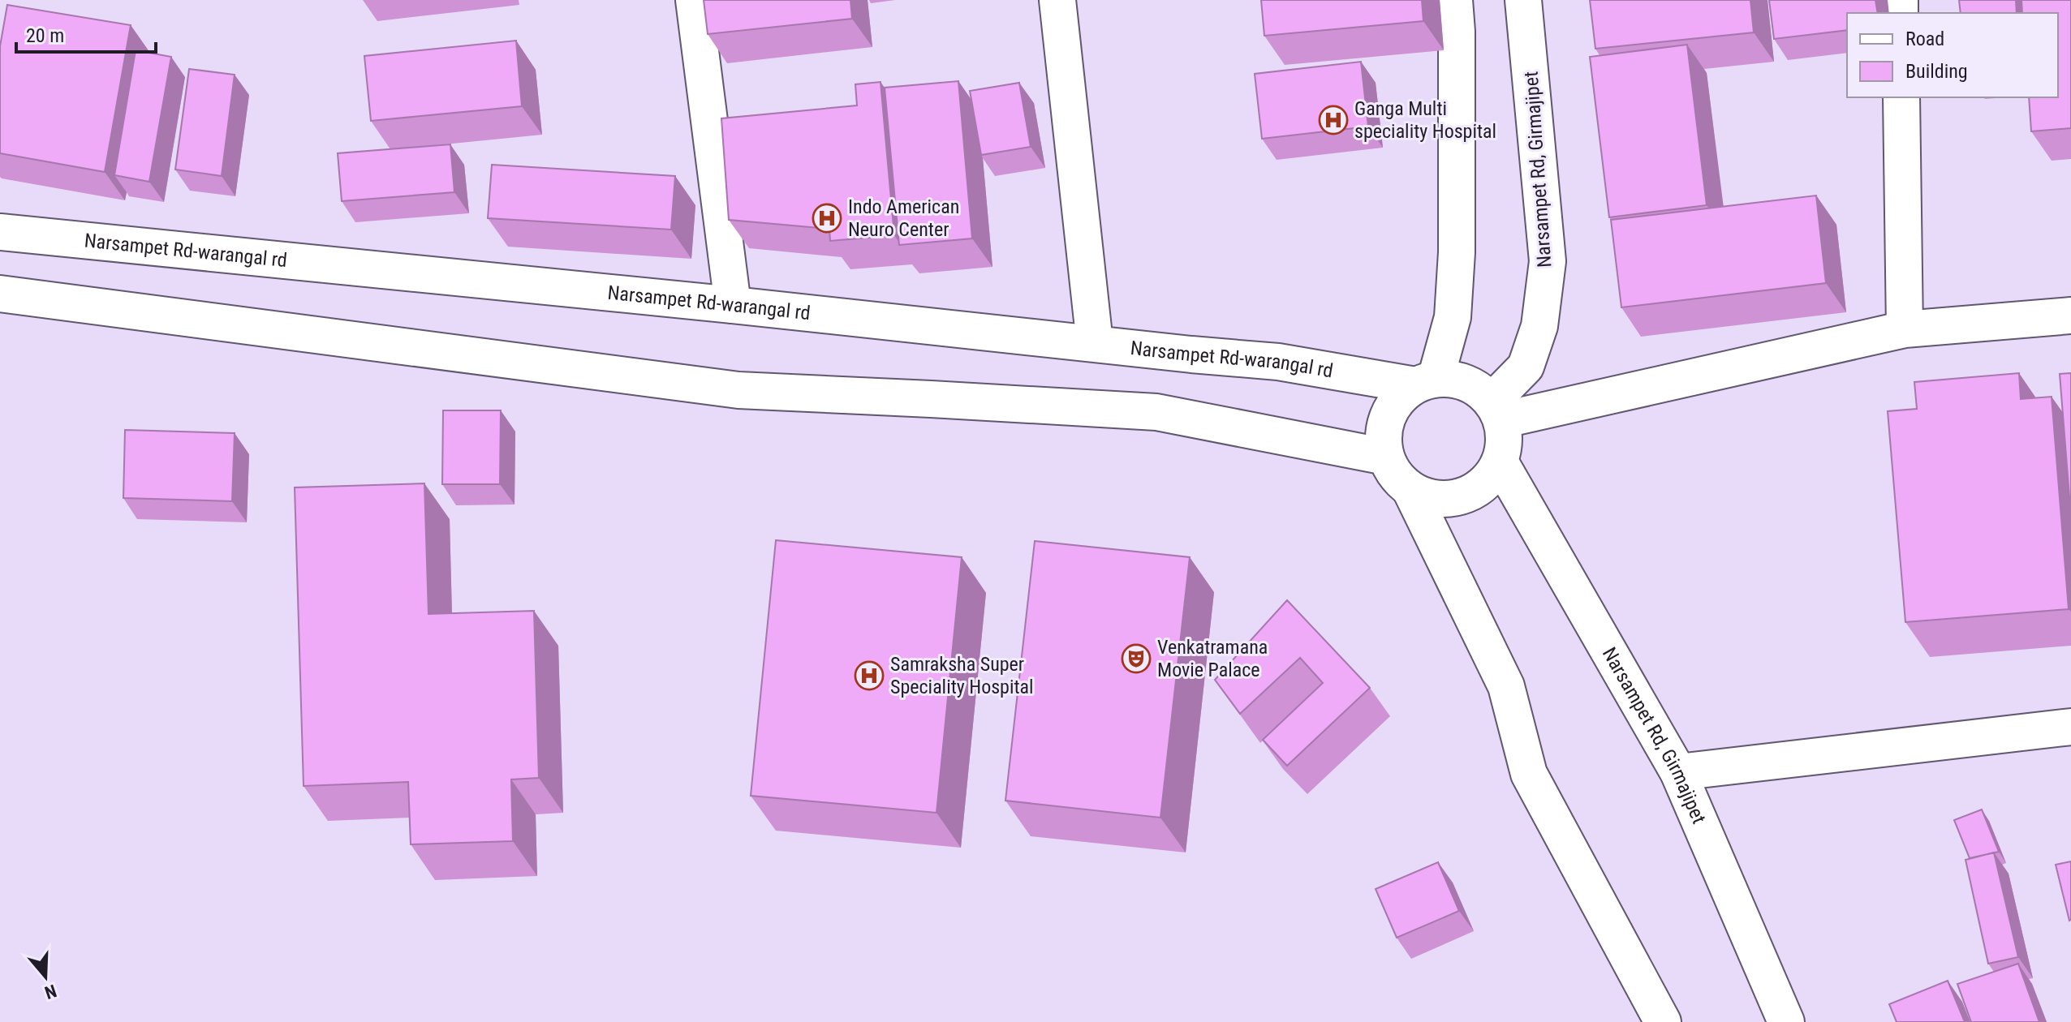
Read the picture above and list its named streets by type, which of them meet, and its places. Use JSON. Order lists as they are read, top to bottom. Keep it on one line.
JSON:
{"streets":{"main road":["Narsampet Rd, Girmajipet","Narsampet Rd-warangal rd"]},"crossings":[["Narsampet Rd, Girmajipet","Narsampet Rd-warangal rd"]],"places":{"hospital":["Ganga Multi speciality Hospital","Indo American Neuro Center","Samraksha Super Speciality Hospital"],"theatre":["Venkatramana Movie Palace"]},"legend":["Road","Building"],"scale_bar":"20 m","north":"bottom"}
